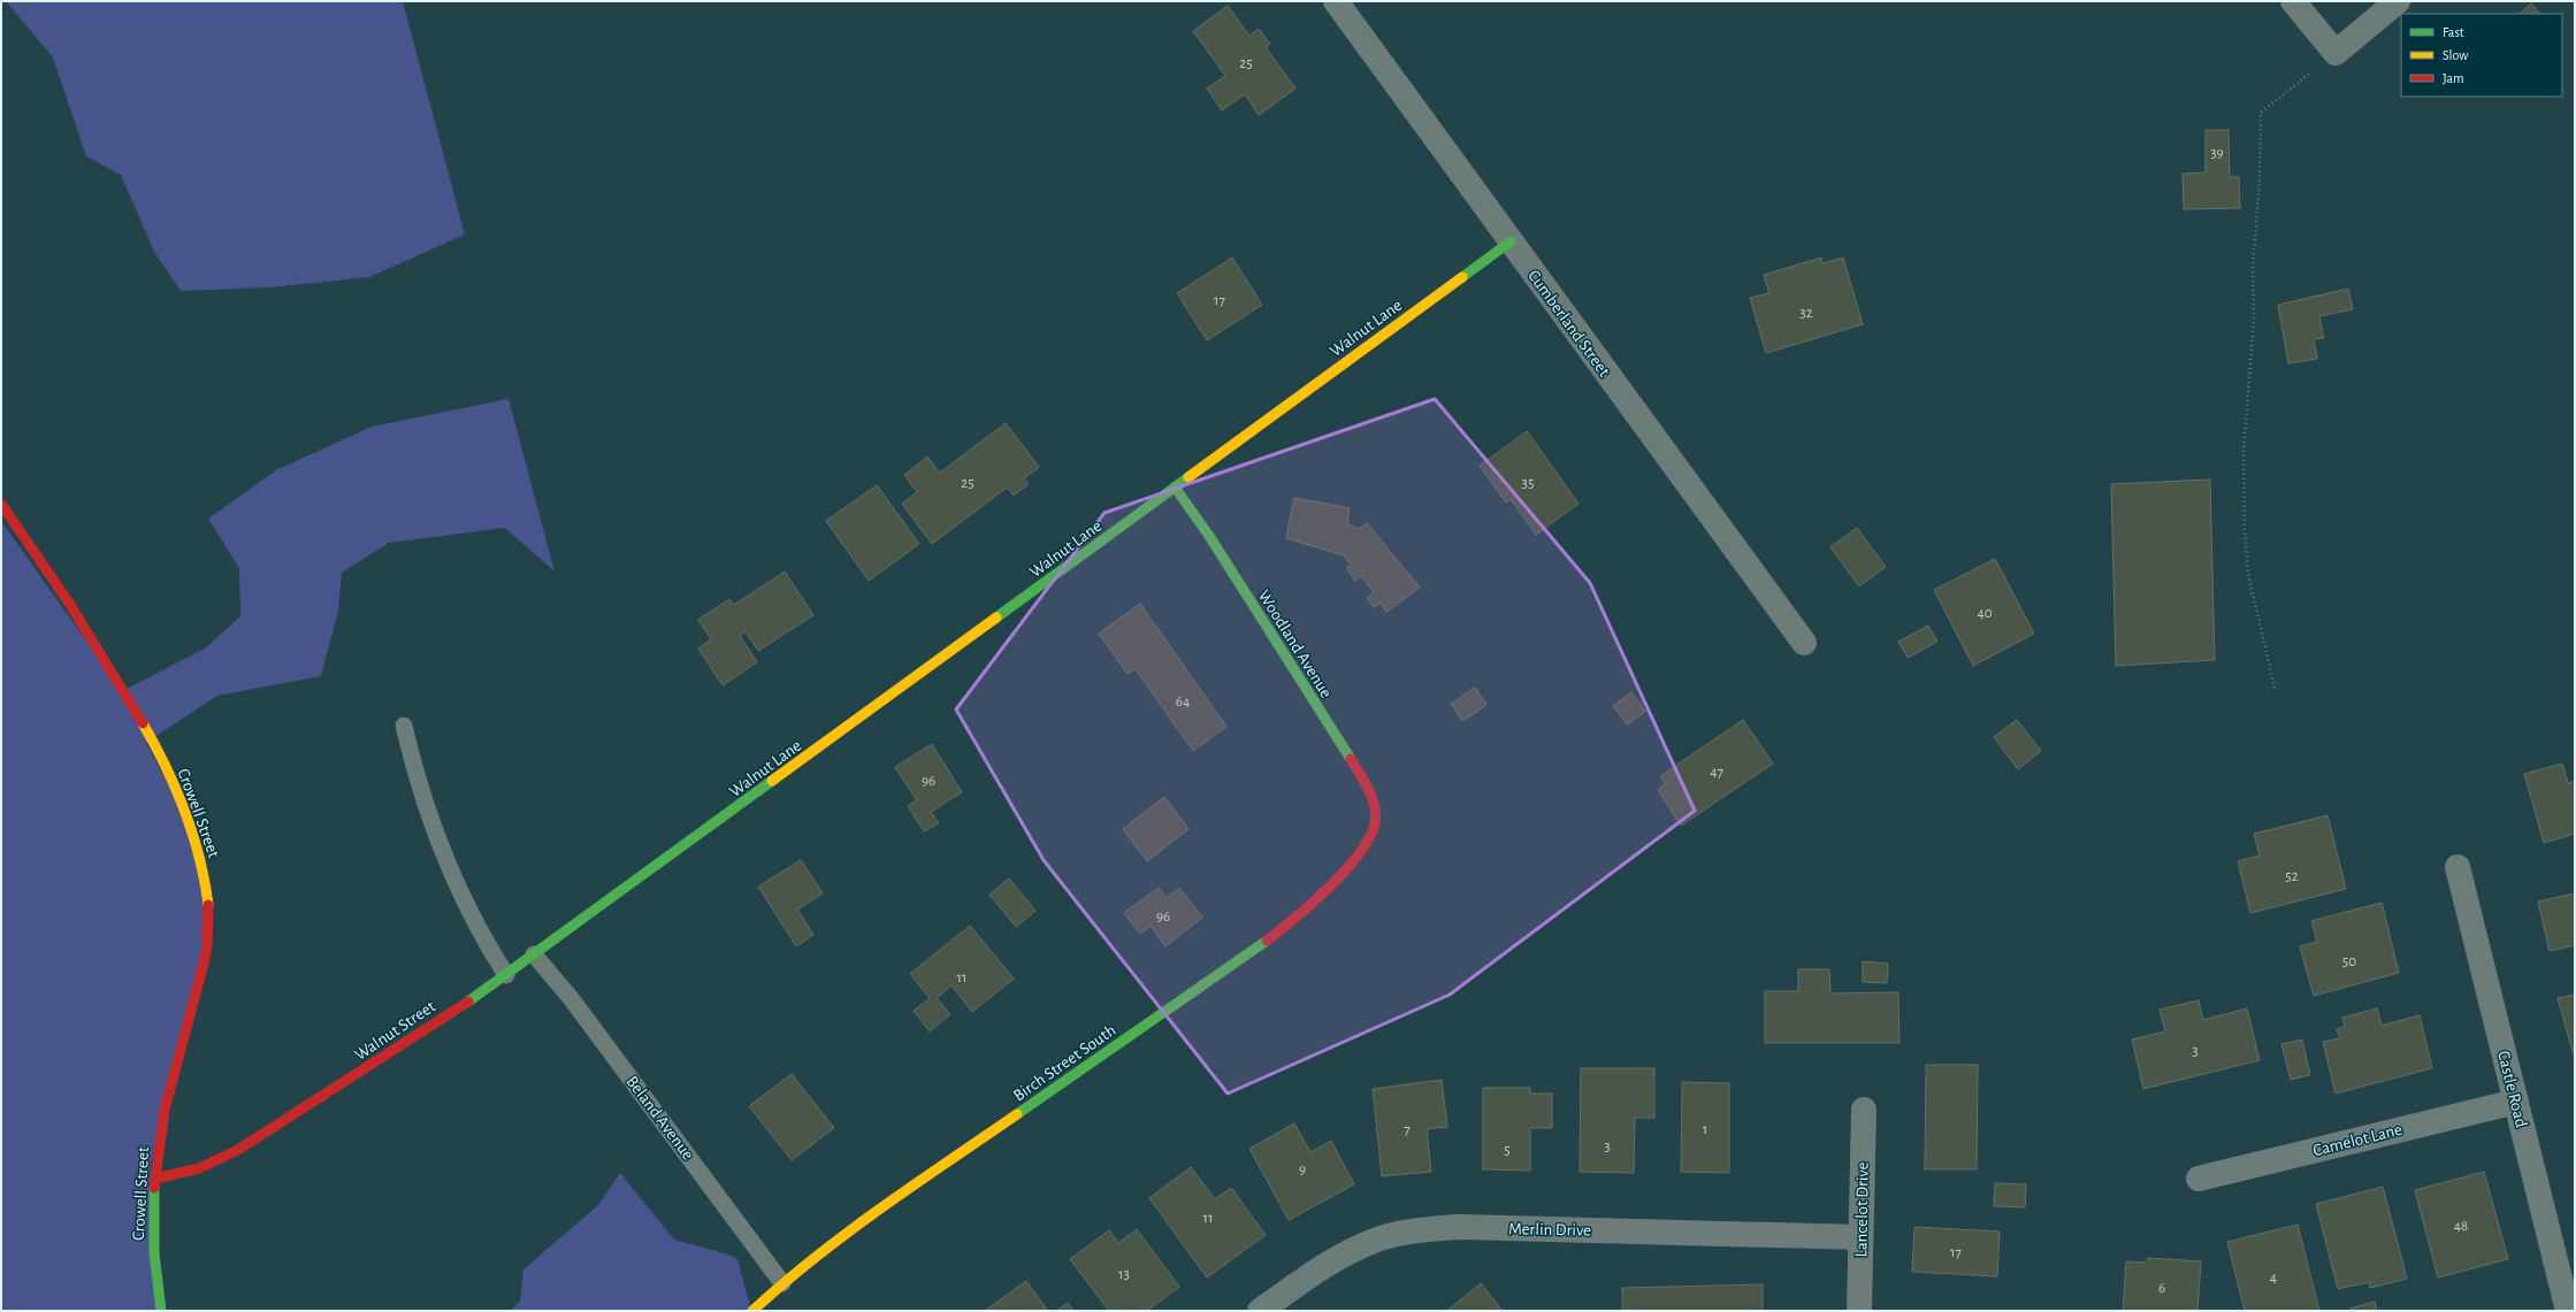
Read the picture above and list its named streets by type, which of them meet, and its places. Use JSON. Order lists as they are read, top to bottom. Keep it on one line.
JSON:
{"streets":{"street":["Cumberland Street","Walnut Lane","Woodland Avenue","Crowell Street","Walnut Street","Birch Street South","Castle Road","Camelot Lane","Lancelot Drive","Merlin Drive"],"lane":["Beland Avenue"]},"crossings":[["Cumberland Street","Walnut Lane"],["Walnut Lane","Woodland Avenue"],["Walnut Lane","Walnut Street"],["Woodland Avenue","Birch Street South"],["Crowell Street","Walnut Street"],["Walnut Street","Beland Avenue"],["Birch Street South","Beland Avenue"],["Castle Road","Camelot Lane"],["Lancelot Drive","Merlin Drive"]],"house_numbers":["25","39","17","32","25","35","40","64","47","96","52","96","50","11","3","7","1","3","5","9","11","48","17","13","4","6"],"legend":["Fast","Slow","Jam"]}
